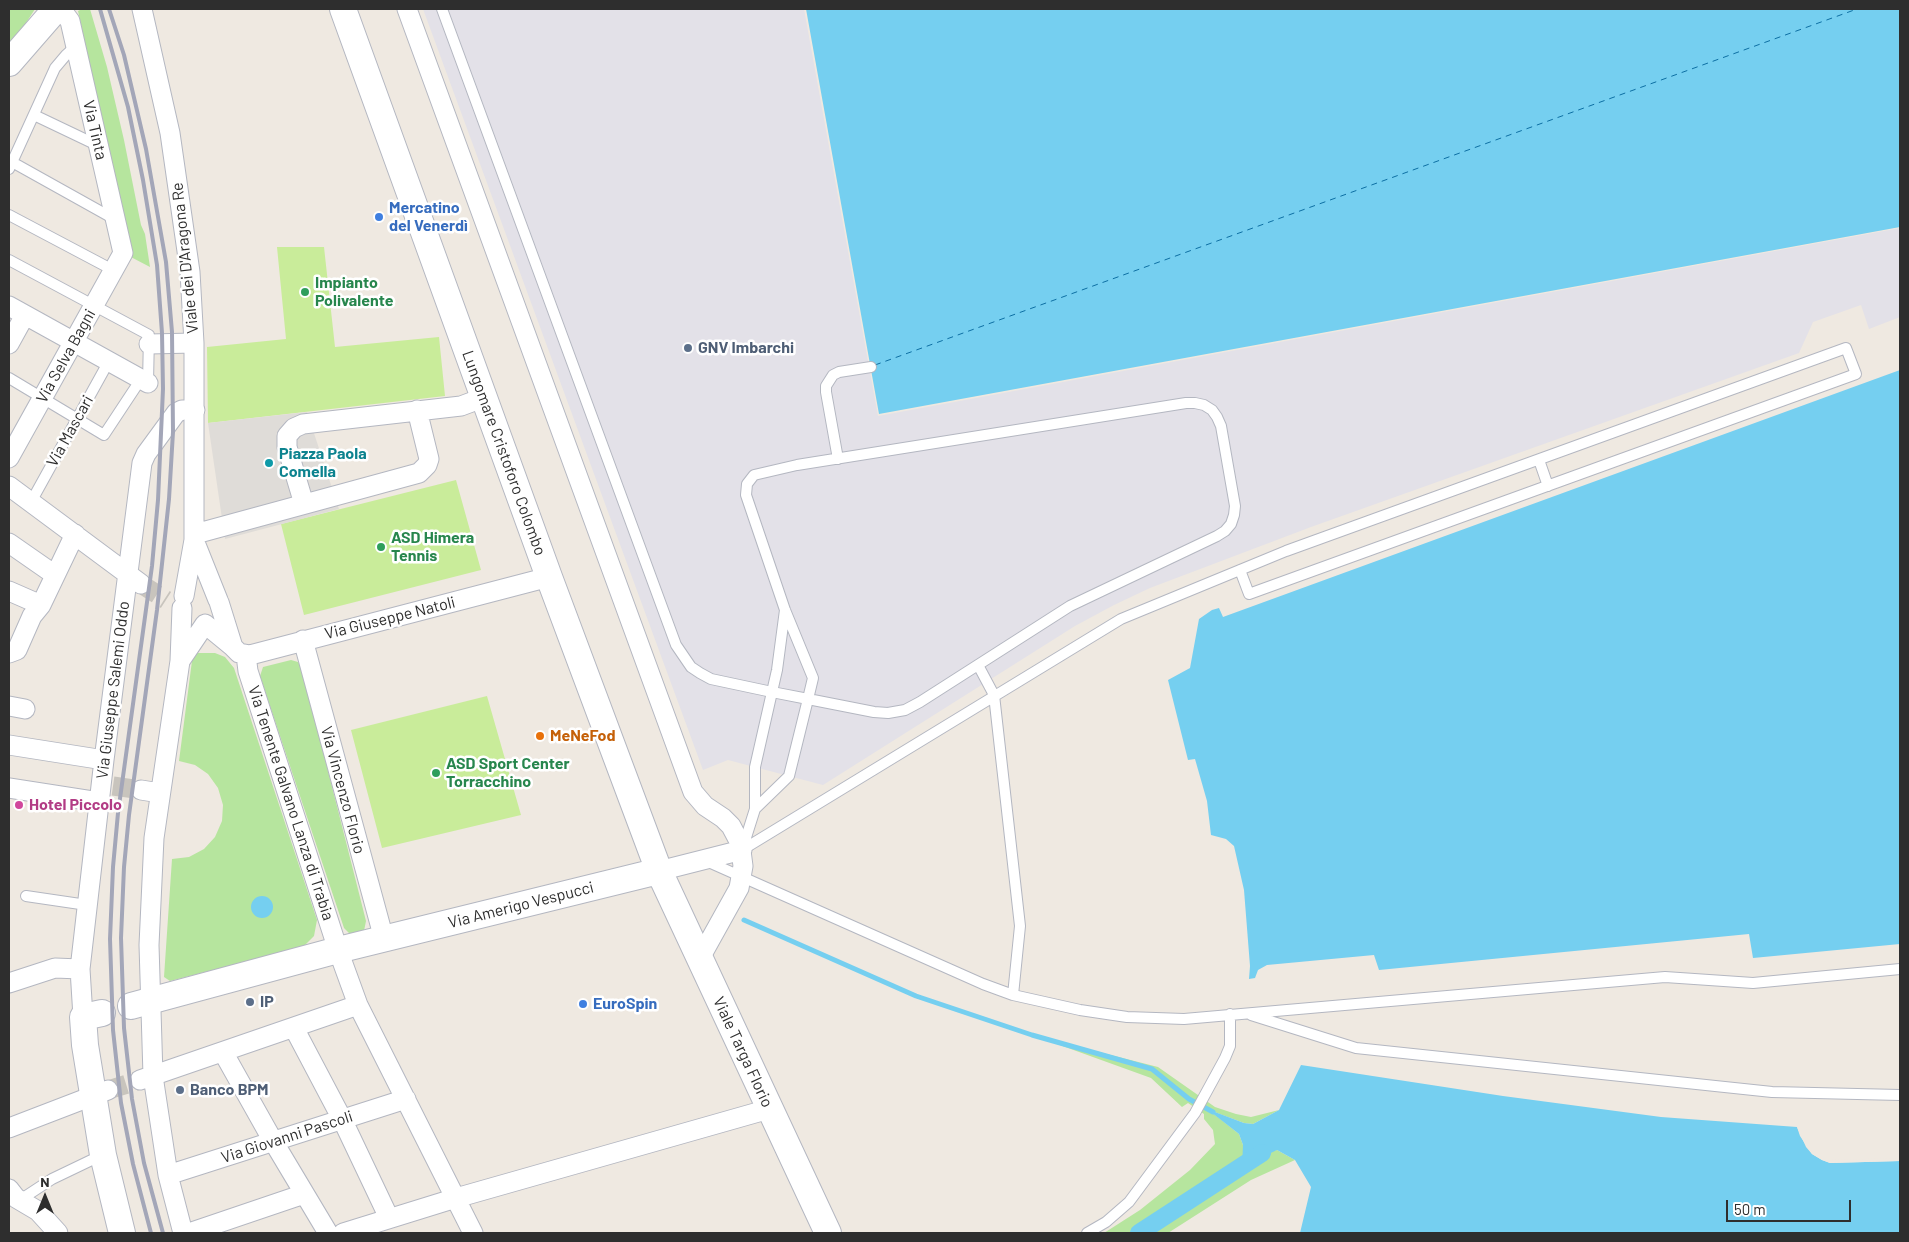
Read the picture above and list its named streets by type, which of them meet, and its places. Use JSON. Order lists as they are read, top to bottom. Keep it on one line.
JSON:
{"streets":{"street":["Via Tinta","Viale dei D'Aragona Re","Via Selva Bagni","Lungomare Cristoforo Colombo","Via Giuseppe Natoli","Via Giuseppe Salemi Oddo","Via Vincenzo Florio","Via Tenente Galvano Lanza di Trabia","Via Amerigo Vespucci","Viale Targa Florio","Via Giovanni Pascoli"],"lane":["Via Mascari"]},"crossings":[["Via Tinta","Via Selva Bagni"],["Viale dei D'Aragona Re","Via Giuseppe Salemi Oddo"],["Viale dei D'Aragona Re","Via Tenente Galvano Lanza di Trabia"],["Lungomare Cristoforo Colombo","Via Giuseppe Natoli"],["Lungomare Cristoforo Colombo","Via Amerigo Vespucci"],["Lungomare Cristoforo Colombo","Viale Targa Florio"],["Via Giuseppe Natoli","Via Vincenzo Florio"],["Via Giuseppe Natoli","Via Tenente Galvano Lanza di Trabia"],["Via Vincenzo Florio","Via Amerigo Vespucci"],["Via Tenente Galvano Lanza di Trabia","Via Amerigo Vespucci"],["Via Tenente Galvano Lanza di Trabia","Via Giovanni Pascoli"],["Via Amerigo Vespucci","Viale Targa Florio"]],"places":["Mercatino del Venerdì","Impianto Polivalente","GNV Imbarchi","Piazza Paola Comella","ASD Himera Tennis","MeNeFod","ASD Sport Center Torracchino","Hotel Piccolo","IP","EuroSpin","Banco BPM"],"scale_bar":"50 m","north":"top"}
